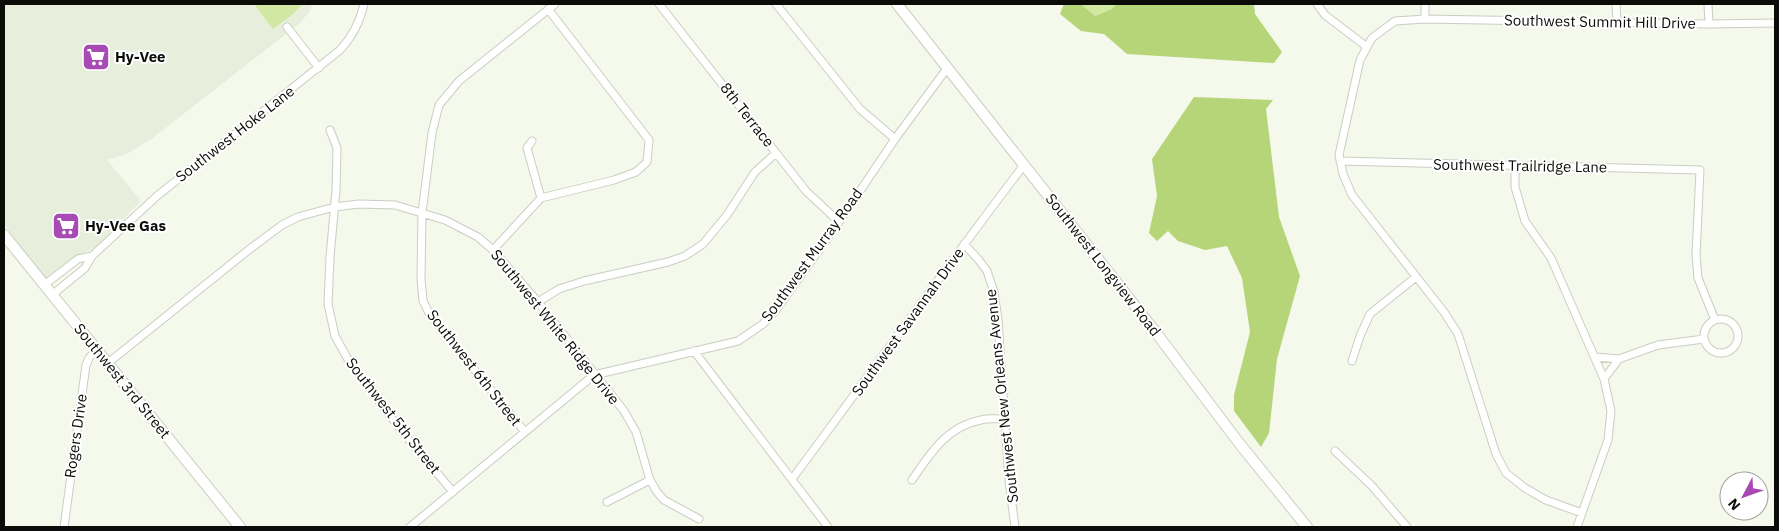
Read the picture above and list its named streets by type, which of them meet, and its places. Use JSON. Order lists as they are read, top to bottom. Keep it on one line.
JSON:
{"streets":{"street":["Southwest Summit Hill Drive","8th Terrace","Southwest Hoke Lane","Southwest Trailridge Lane","Southwest Murray Road","Southwest Longview Road","Southwest Savannah Drive","Southwest White Ridge Drive","Southwest 6th Street","Southwest 3rd Street","Southwest New Orleans Avenue","Southwest 5th Street","Rogers Drive"]},"crossings":[["8th Terrace","Southwest Murray Road"],["Southwest Hoke Lane","Southwest 3rd Street"],["Southwest Murray Road","Southwest Longview Road"],["Southwest Murray Road","Southwest White Ridge Drive"],["Southwest Murray Road","Southwest 6th Street"],["Southwest Murray Road","Southwest 5th Street"],["Southwest Longview Road","Southwest Savannah Drive"],["Southwest Savannah Drive","Southwest New Orleans Avenue"],["Southwest White Ridge Drive","Southwest 6th Street"],["Southwest White Ridge Drive","Southwest 3rd Street"],["Southwest White Ridge Drive","Southwest 5th Street"],["Southwest 3rd Street","Rogers Drive"]],"places":{"supermarket":["Hy-Vee","Hy-Vee Gas"]},"north":"bottom left"}
